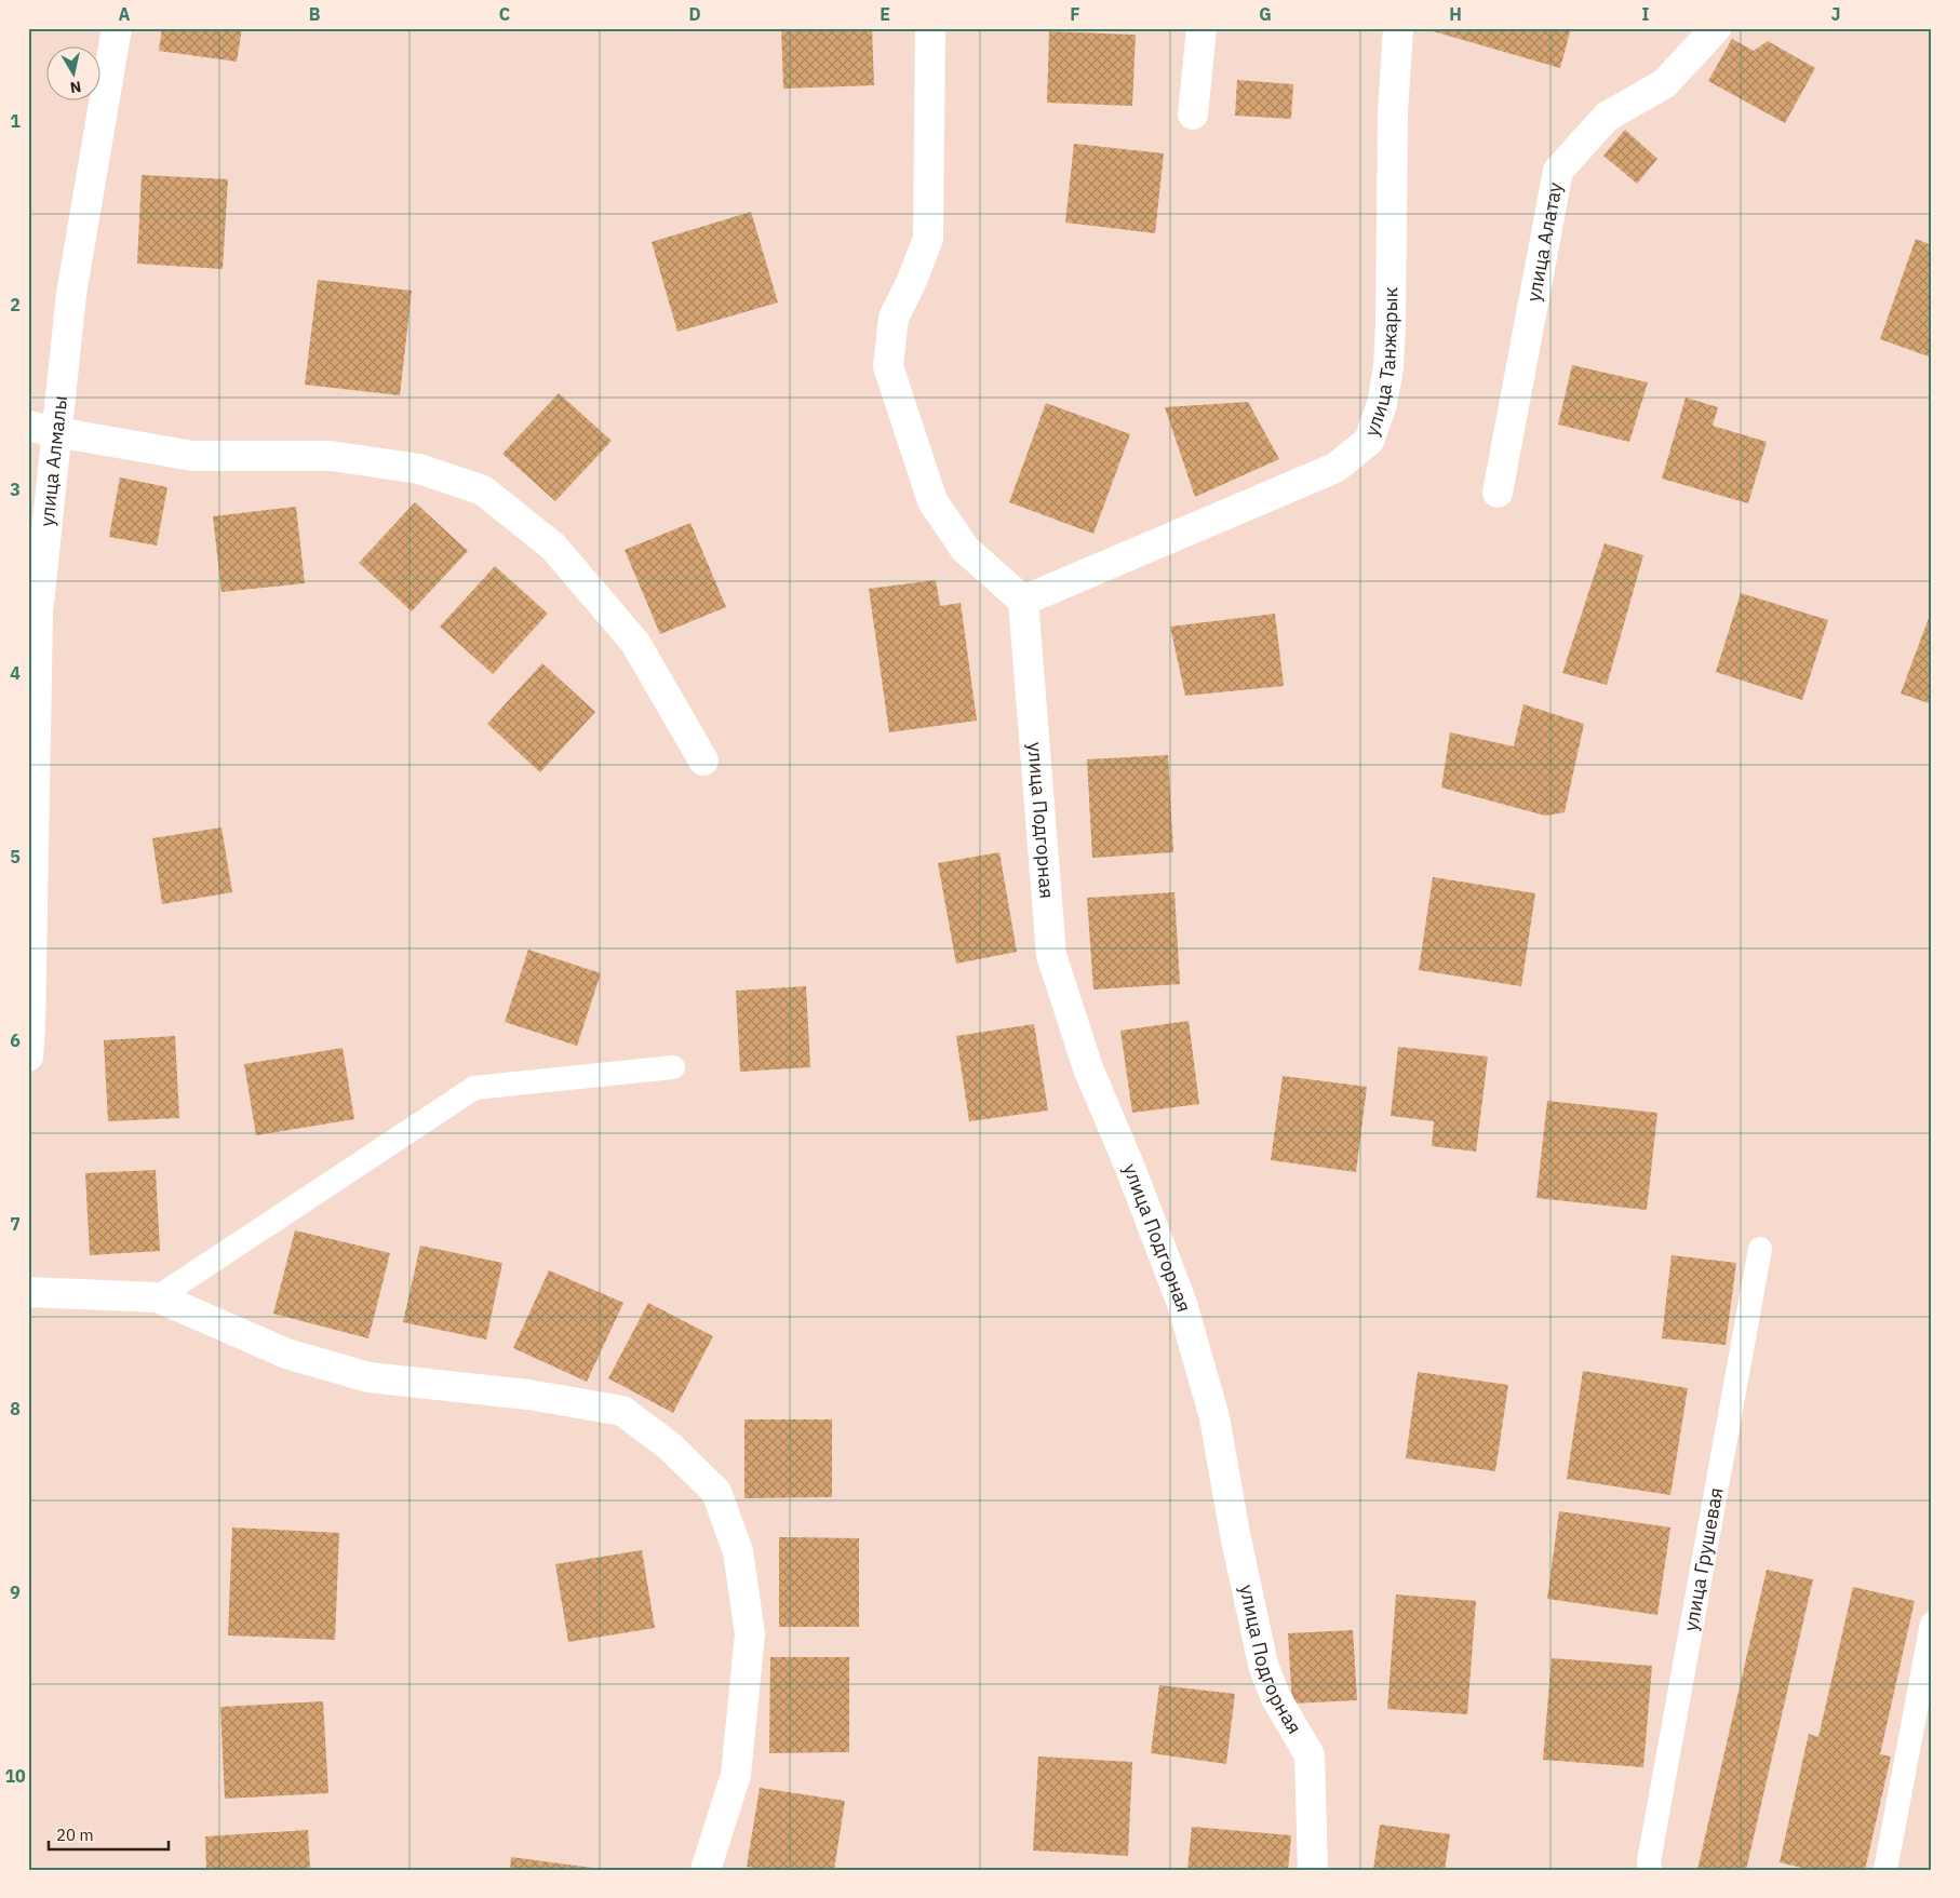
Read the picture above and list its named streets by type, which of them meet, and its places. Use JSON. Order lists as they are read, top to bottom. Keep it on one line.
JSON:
{"streets":{"street":["улица Алатау","улица Танжарык","улица Алмалы","улица Подгорная"],"lane":["улица Грушевая"]},"crossings":[["улица Танжарык","улица Подгорная"]],"scale_bar":"20 m","north":"bottom","grid":{"columns":["A","B","C","D","E","F","G","H","I","J"],"rows":["1","2","3","4","5","6","7","8","9","10"]}}
